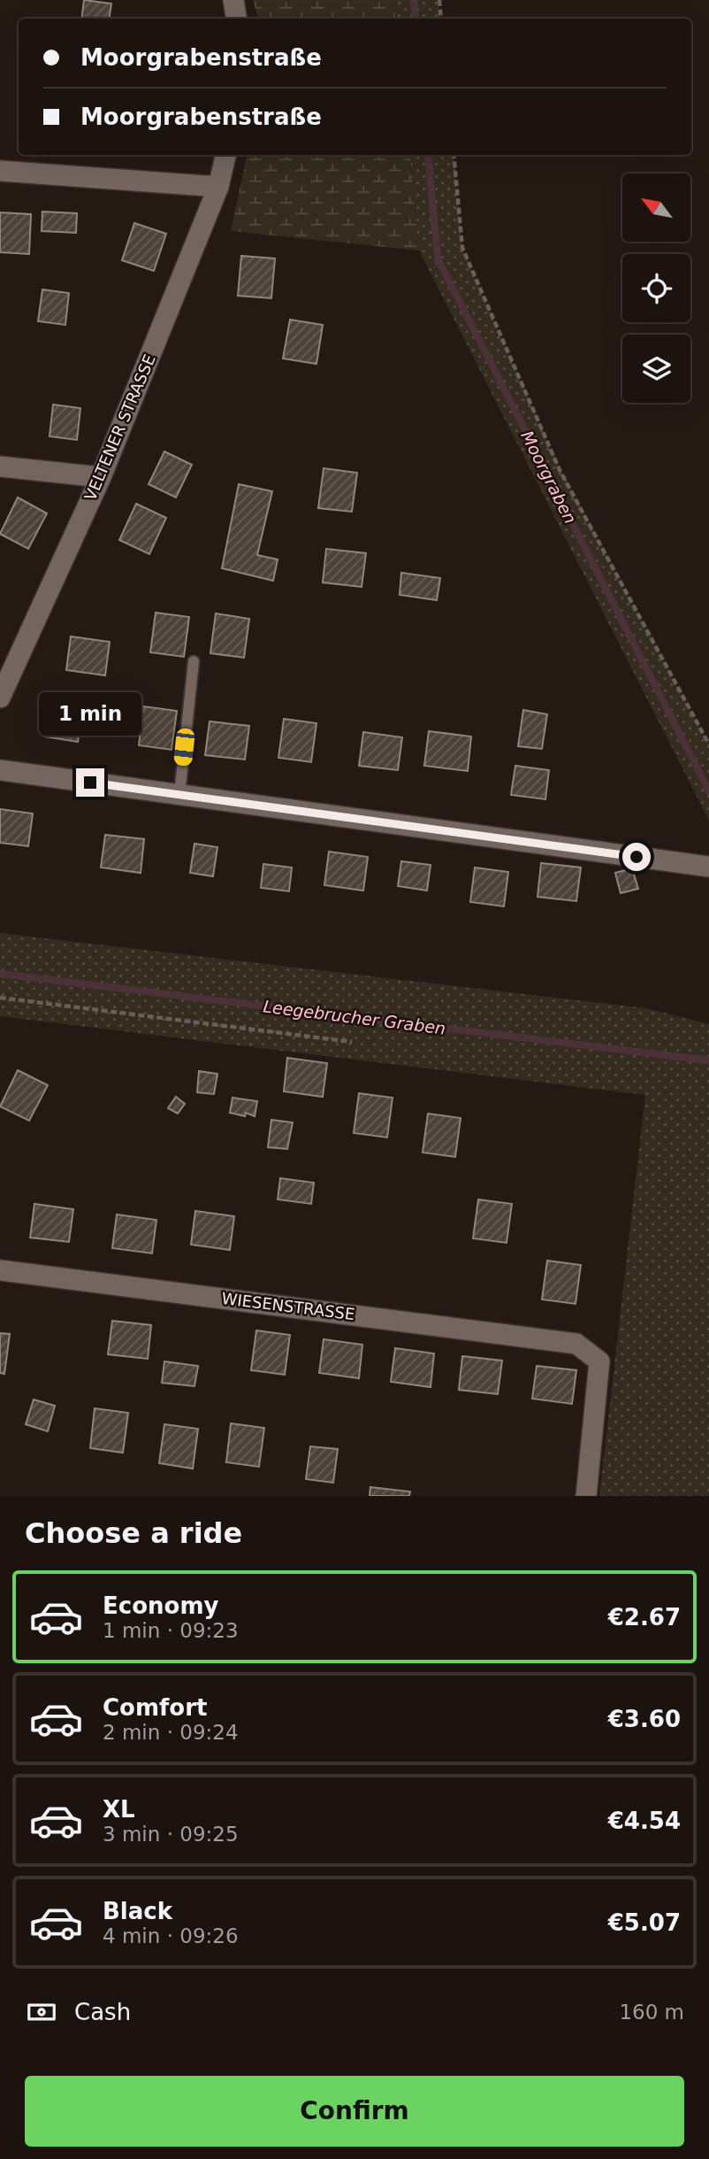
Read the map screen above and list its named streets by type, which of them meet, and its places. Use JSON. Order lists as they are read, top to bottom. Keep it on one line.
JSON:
{"streets":{"street":["VELTENER STRASSE","WIESENSTRASSE"]},"water":["Moorgraben","Leegebrucher Graben"],"north":"top left","page":{"banner":["Moorgrabenstraße","Moorgrabenstraße"],"bubble":"1 min","heading":"Choose a ride","list":[{"name":"Economy","note":"1 min · 09:23","value":"€2.67"},{"name":"Comfort","note":"2 min · 09:24","value":"€3.60"},{"name":"XL","note":"3 min · 09:25","value":"€4.54"},{"name":"Black","note":"4 min · 09:26","value":"€5.07"}],"pay":["Cash","160 m"],"buttons":"Confirm"}}
